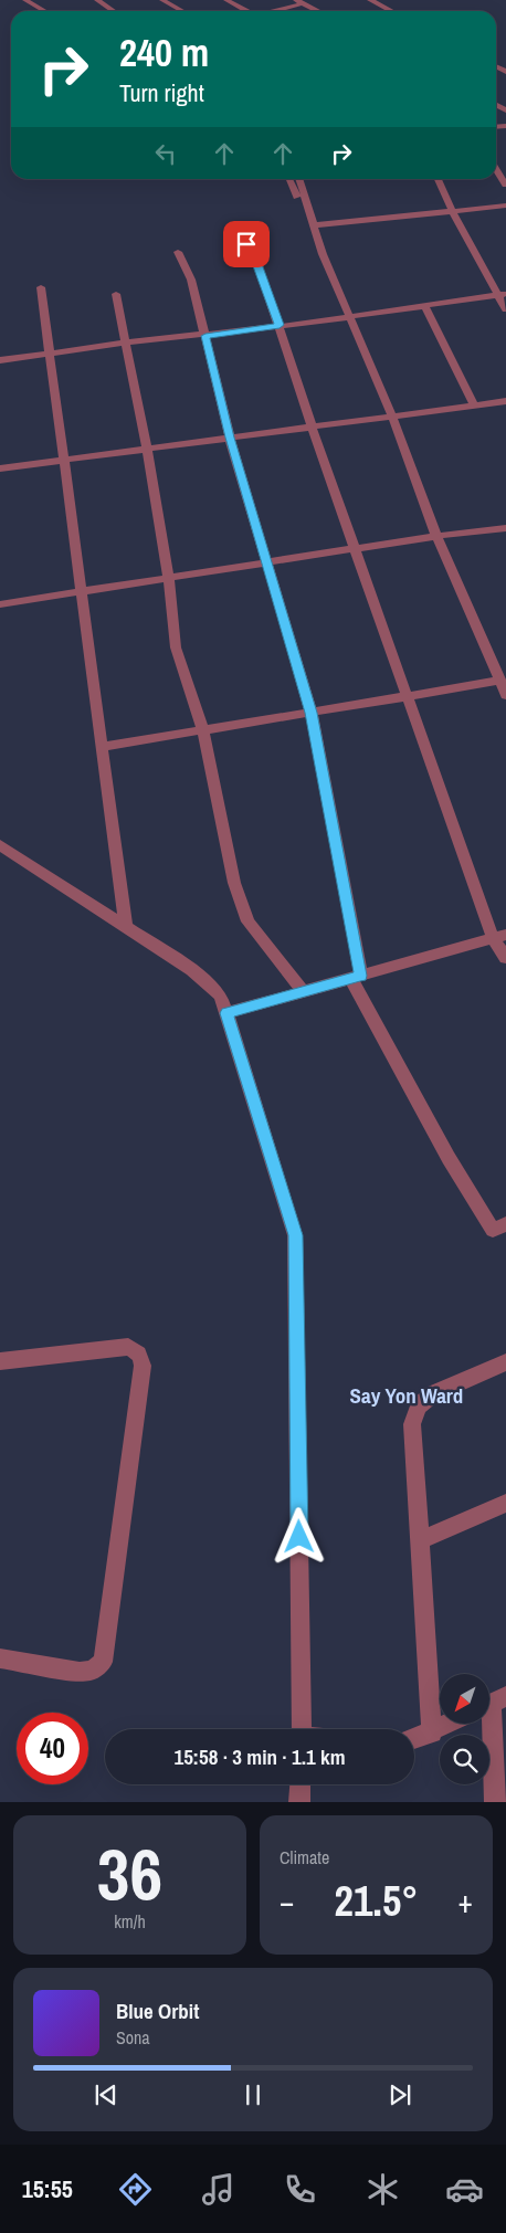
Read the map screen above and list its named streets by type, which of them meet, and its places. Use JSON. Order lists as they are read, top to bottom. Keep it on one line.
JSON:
{"districts":["Say Yon Ward"],"north":"bottom left","page":{"turn":["240 m","Turn right"],"limit":"40","trip":"15:58 · 3 min · 1.1 km","tile":[["36","km/h"],"Climate"],"heat":["−","21.5°","+"],"song":["Blue Orbit","Sona"],"tabs":"15:55"}}
